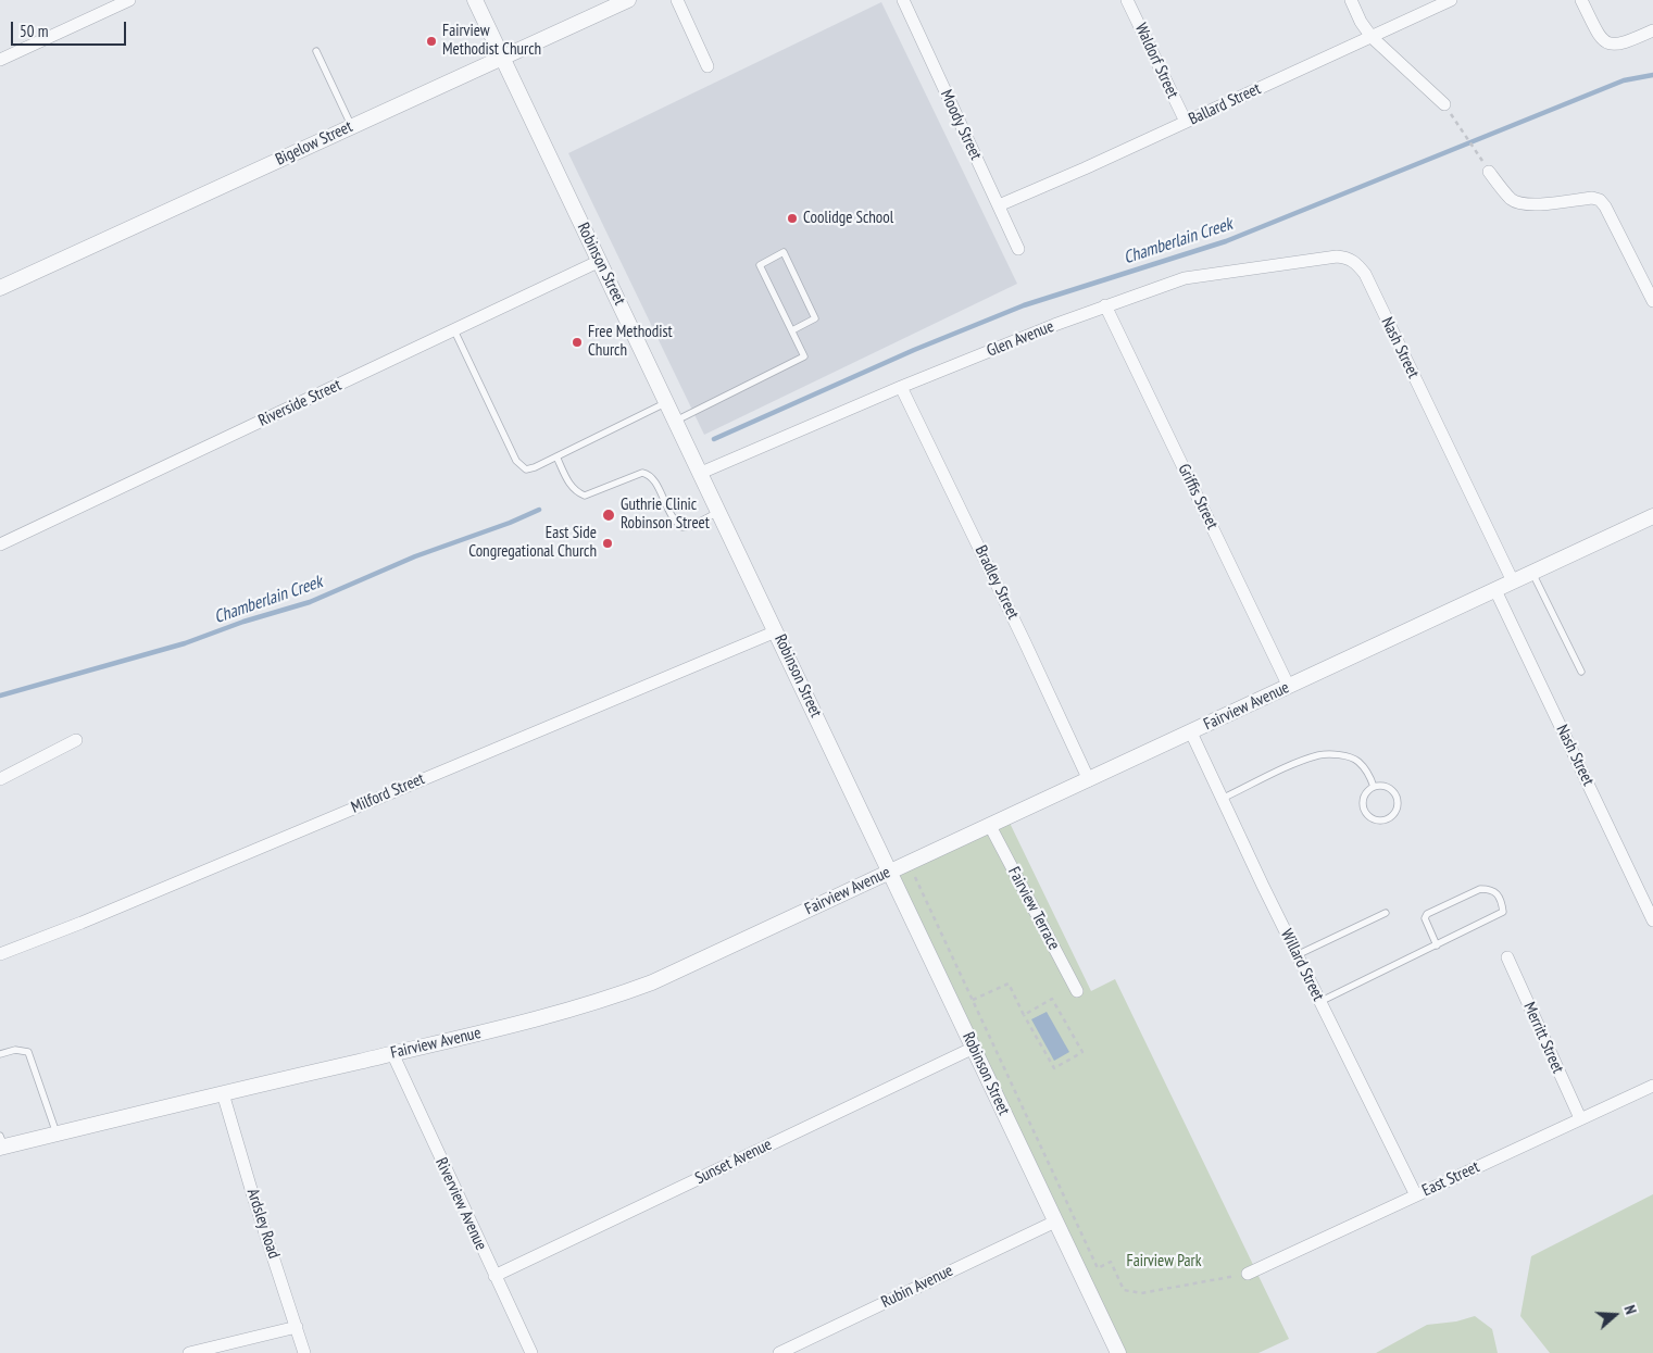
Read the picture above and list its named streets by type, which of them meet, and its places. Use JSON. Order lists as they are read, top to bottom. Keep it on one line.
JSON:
{"streets":{"street":["Waldorf Street","Ballard Street","Moody Street","Bigelow Street","Robinson Street","Glen Avenue","Nash Street","Riverside Street","Griffis Street","Bradley Street","Fairview Avenue","Milford Street","Fairview Terrace","Willard Street","Merritt Street","Sunset Avenue","East Street","Riverview Avenue","Ardsley Road","Rubin Avenue"]},"crossings":[["Waldorf Street","Ballard Street"],["Ballard Street","Moody Street"],["Bigelow Street","Robinson Street"],["Robinson Street","Glen Avenue"],["Robinson Street","Riverside Street"],["Robinson Street","Fairview Avenue"],["Robinson Street","Milford Street"],["Robinson Street","Sunset Avenue"],["Robinson Street","Rubin Avenue"],["Glen Avenue","Nash Street"],["Glen Avenue","Griffis Street"],["Glen Avenue","Bradley Street"],["Nash Street","Fairview Avenue"],["Griffis Street","Fairview Avenue"],["Bradley Street","Fairview Avenue"],["Fairview Avenue","Fairview Terrace"],["Fairview Avenue","Willard Street"],["Fairview Avenue","Riverview Avenue"],["Fairview Avenue","Ardsley Road"],["Willard Street","East Street"],["Merritt Street","East Street"],["Sunset Avenue","Riverview Avenue"]],"water":["Chamberlain Creek"],"parks":["Fairview Park"],"places":["Fairview Methodist Church","Coolidge School","Free Methodist Church","Guthrie Clinic Robinson Street","East Side Congregational Church"],"scale_bar":"50 m","north":"right"}
